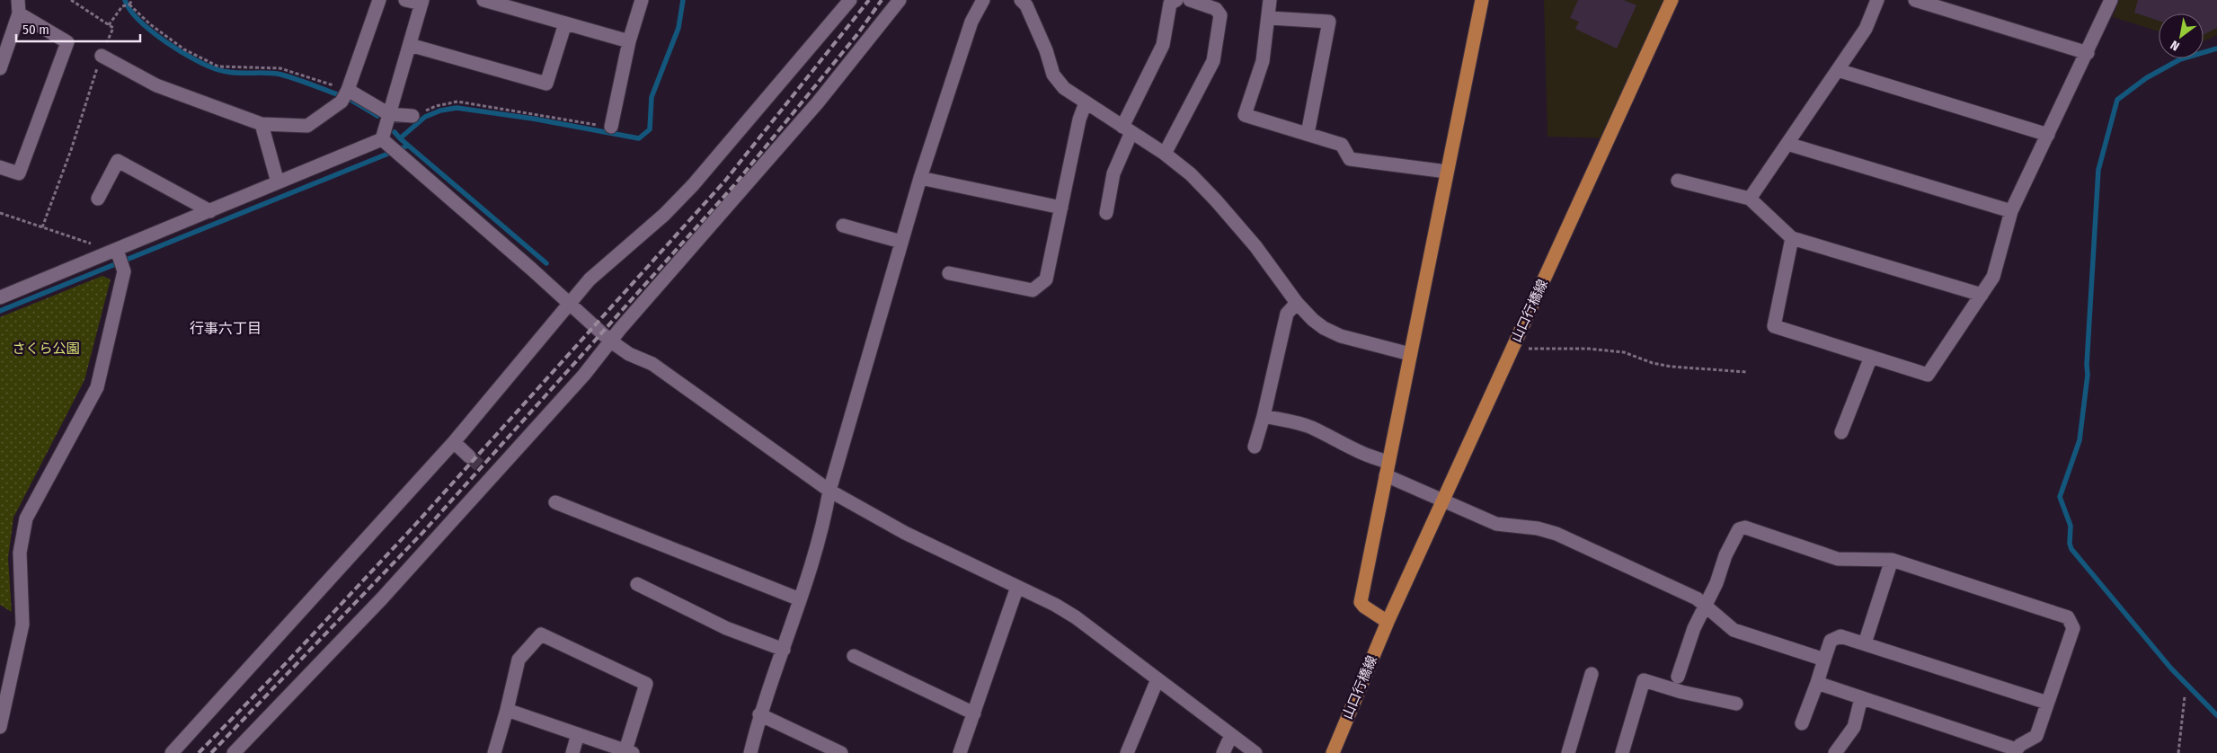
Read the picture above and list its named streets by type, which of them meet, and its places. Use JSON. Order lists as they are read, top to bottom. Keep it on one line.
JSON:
{"streets":{"main road":["山口行橋線"]},"districts":["行事六丁目"],"parks":["さくら公園"],"scale_bar":"50 m","north":"bottom left"}
